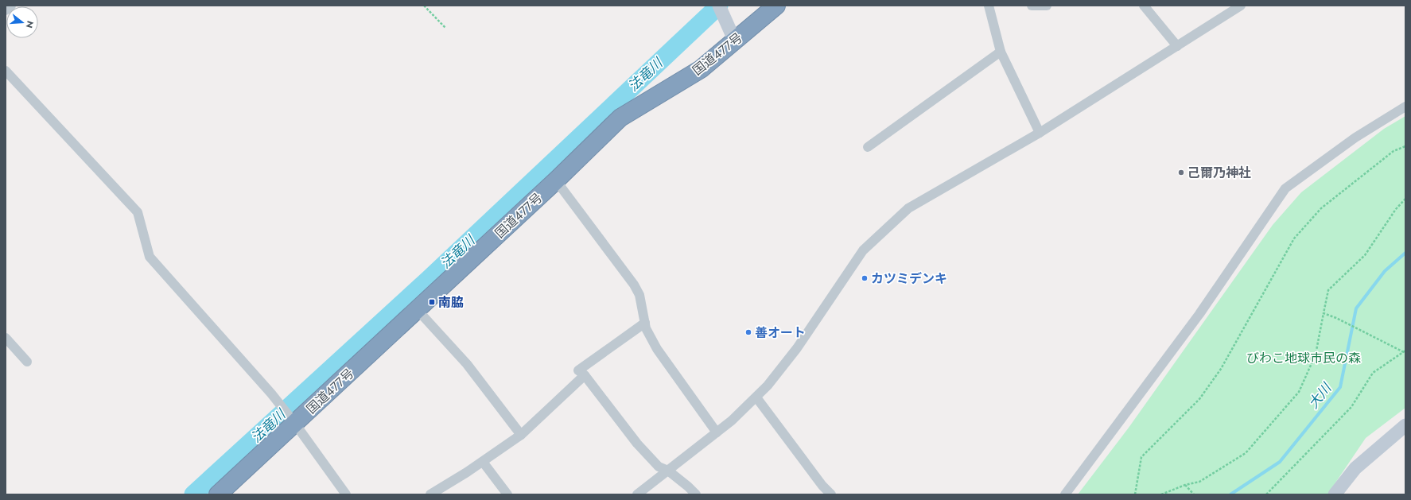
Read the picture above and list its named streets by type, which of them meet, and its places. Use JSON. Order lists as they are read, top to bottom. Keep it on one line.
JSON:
{"streets":{"highway":["国道477号"]},"water":["法竜川","大川"],"parks":["びわこ地球市民の森"],"places":{"other":["己爾乃神社","カツミデンキ","善オート"],"transit":["南脇"]},"north":"right"}
